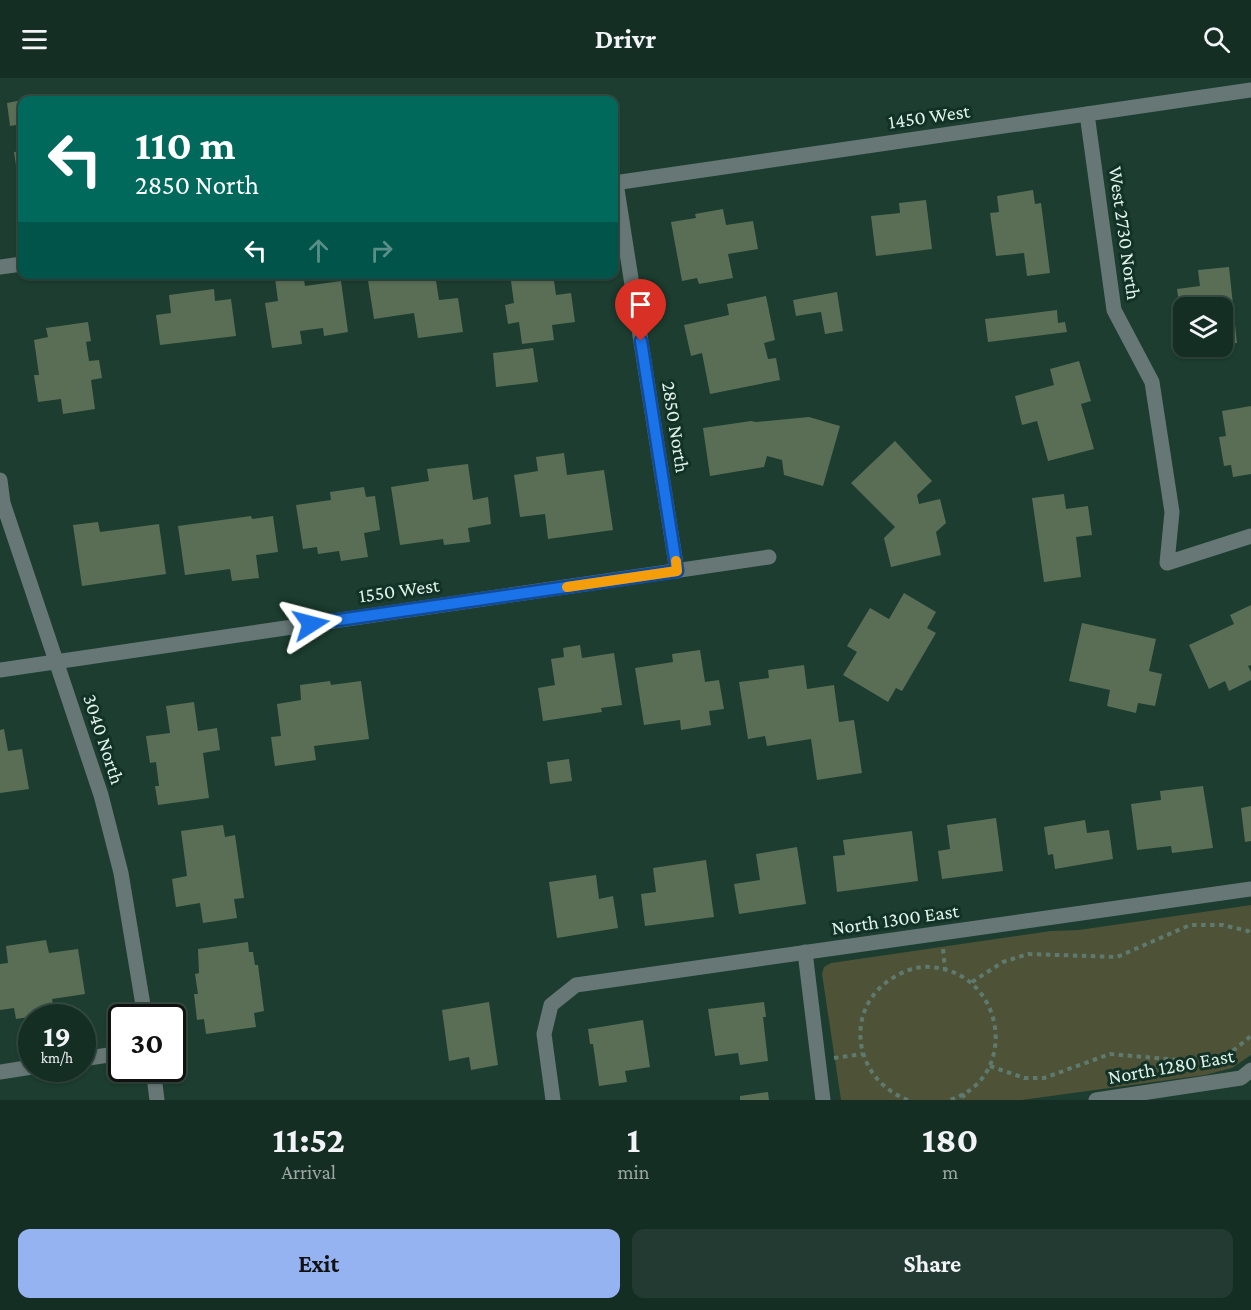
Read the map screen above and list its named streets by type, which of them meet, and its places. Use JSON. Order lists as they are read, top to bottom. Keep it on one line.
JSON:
{"streets":{"street":["1450 West","West 2730 North","2850 North","1550 West","3040 North","North 1300 East","North 1280 East"]},"crossings":[["1450 West","West 2730 North"],["2850 North","1550 West"],["1550 West","3040 North"]],"page":{"header":"Drivr","turn":["110 m","2850 North"],"speed":"19 km/h","limit":"30","eta":["11:52","Arrival","1","min","180","m"],"buttons":["Exit","Share"]}}
